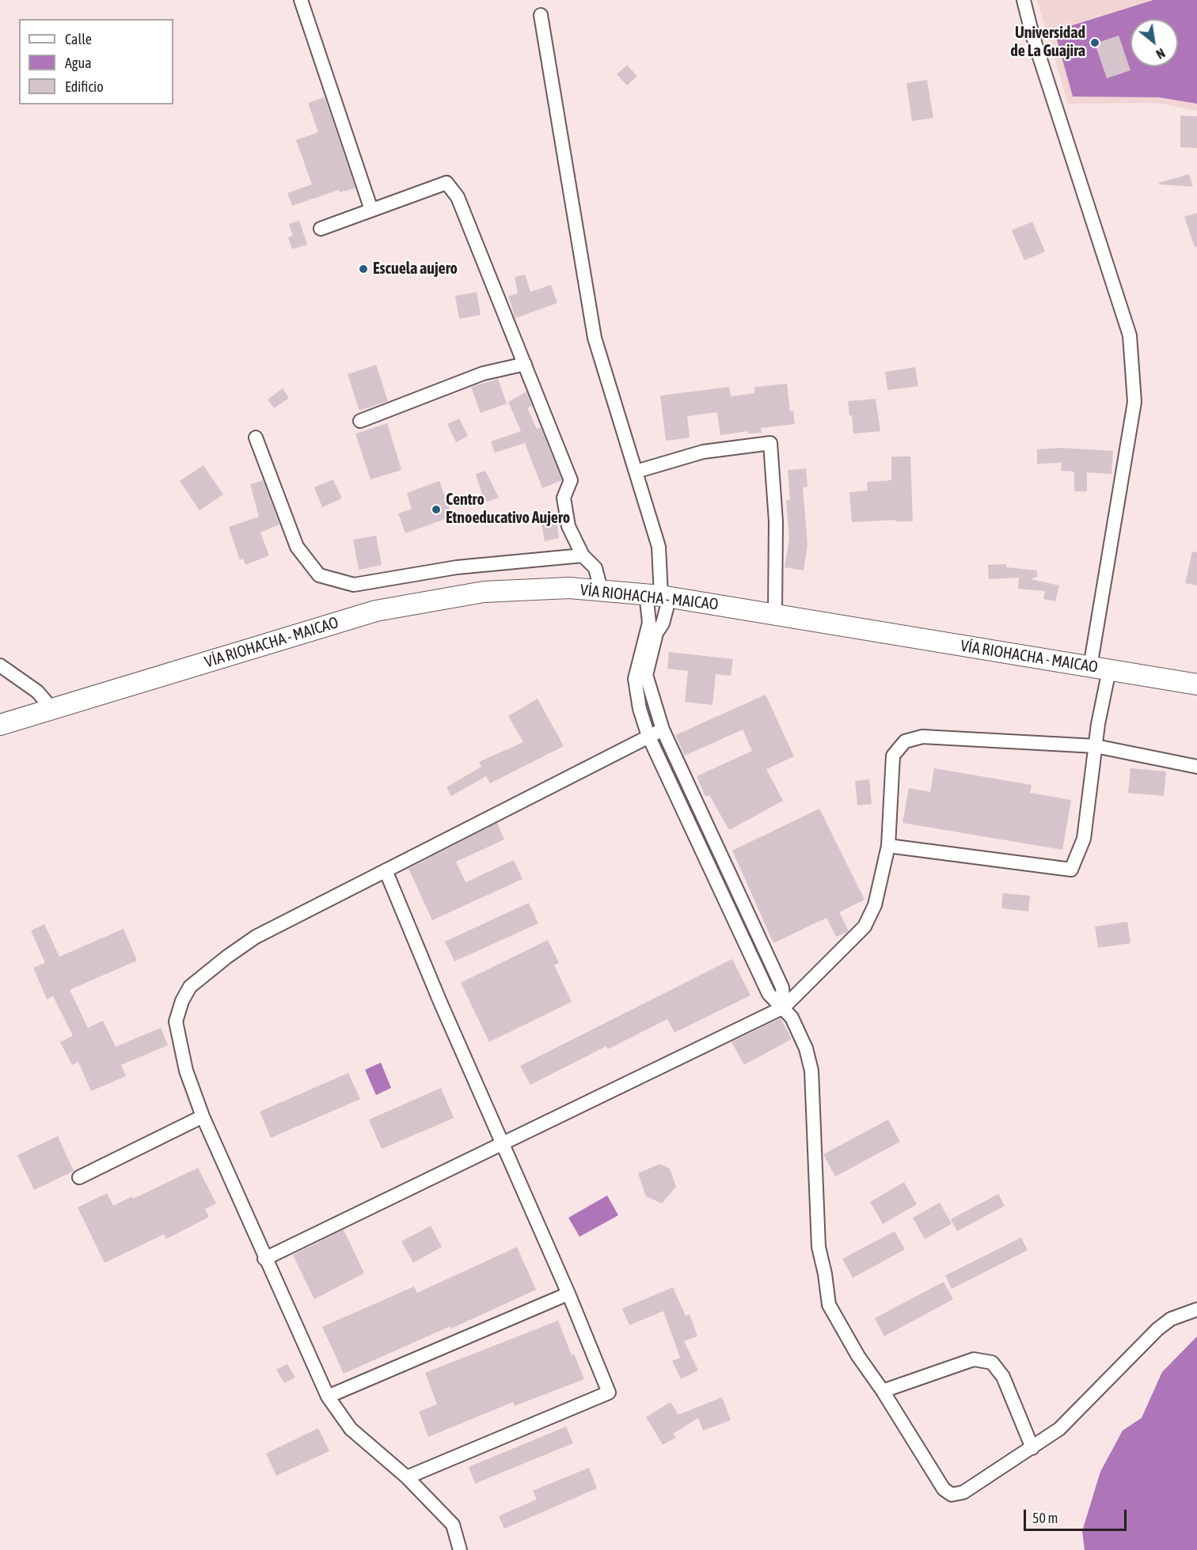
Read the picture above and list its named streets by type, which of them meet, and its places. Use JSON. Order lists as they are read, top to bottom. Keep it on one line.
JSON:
{"streets":{"highway":["VÍA RIOHACHA - MAICAO"]},"places":["Universidad de La Guajira","Escuela aujero","Centro Etnoeducativo Aujero"],"legend":["Calle","Agua","Edificio"],"scale_bar":"50 m","north":"bottom right"}
